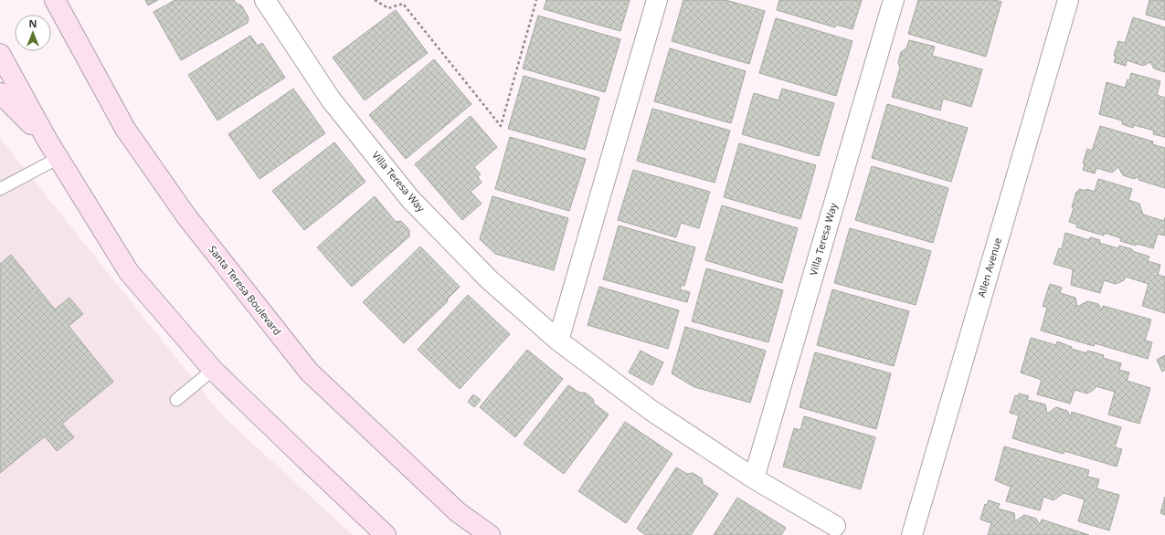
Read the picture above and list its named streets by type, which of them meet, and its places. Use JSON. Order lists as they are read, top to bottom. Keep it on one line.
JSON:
{"streets":{"main road":["Santa Teresa Boulevard"],"street":["Villa Teresa Way","Allen Avenue"]},"north":"top"}
